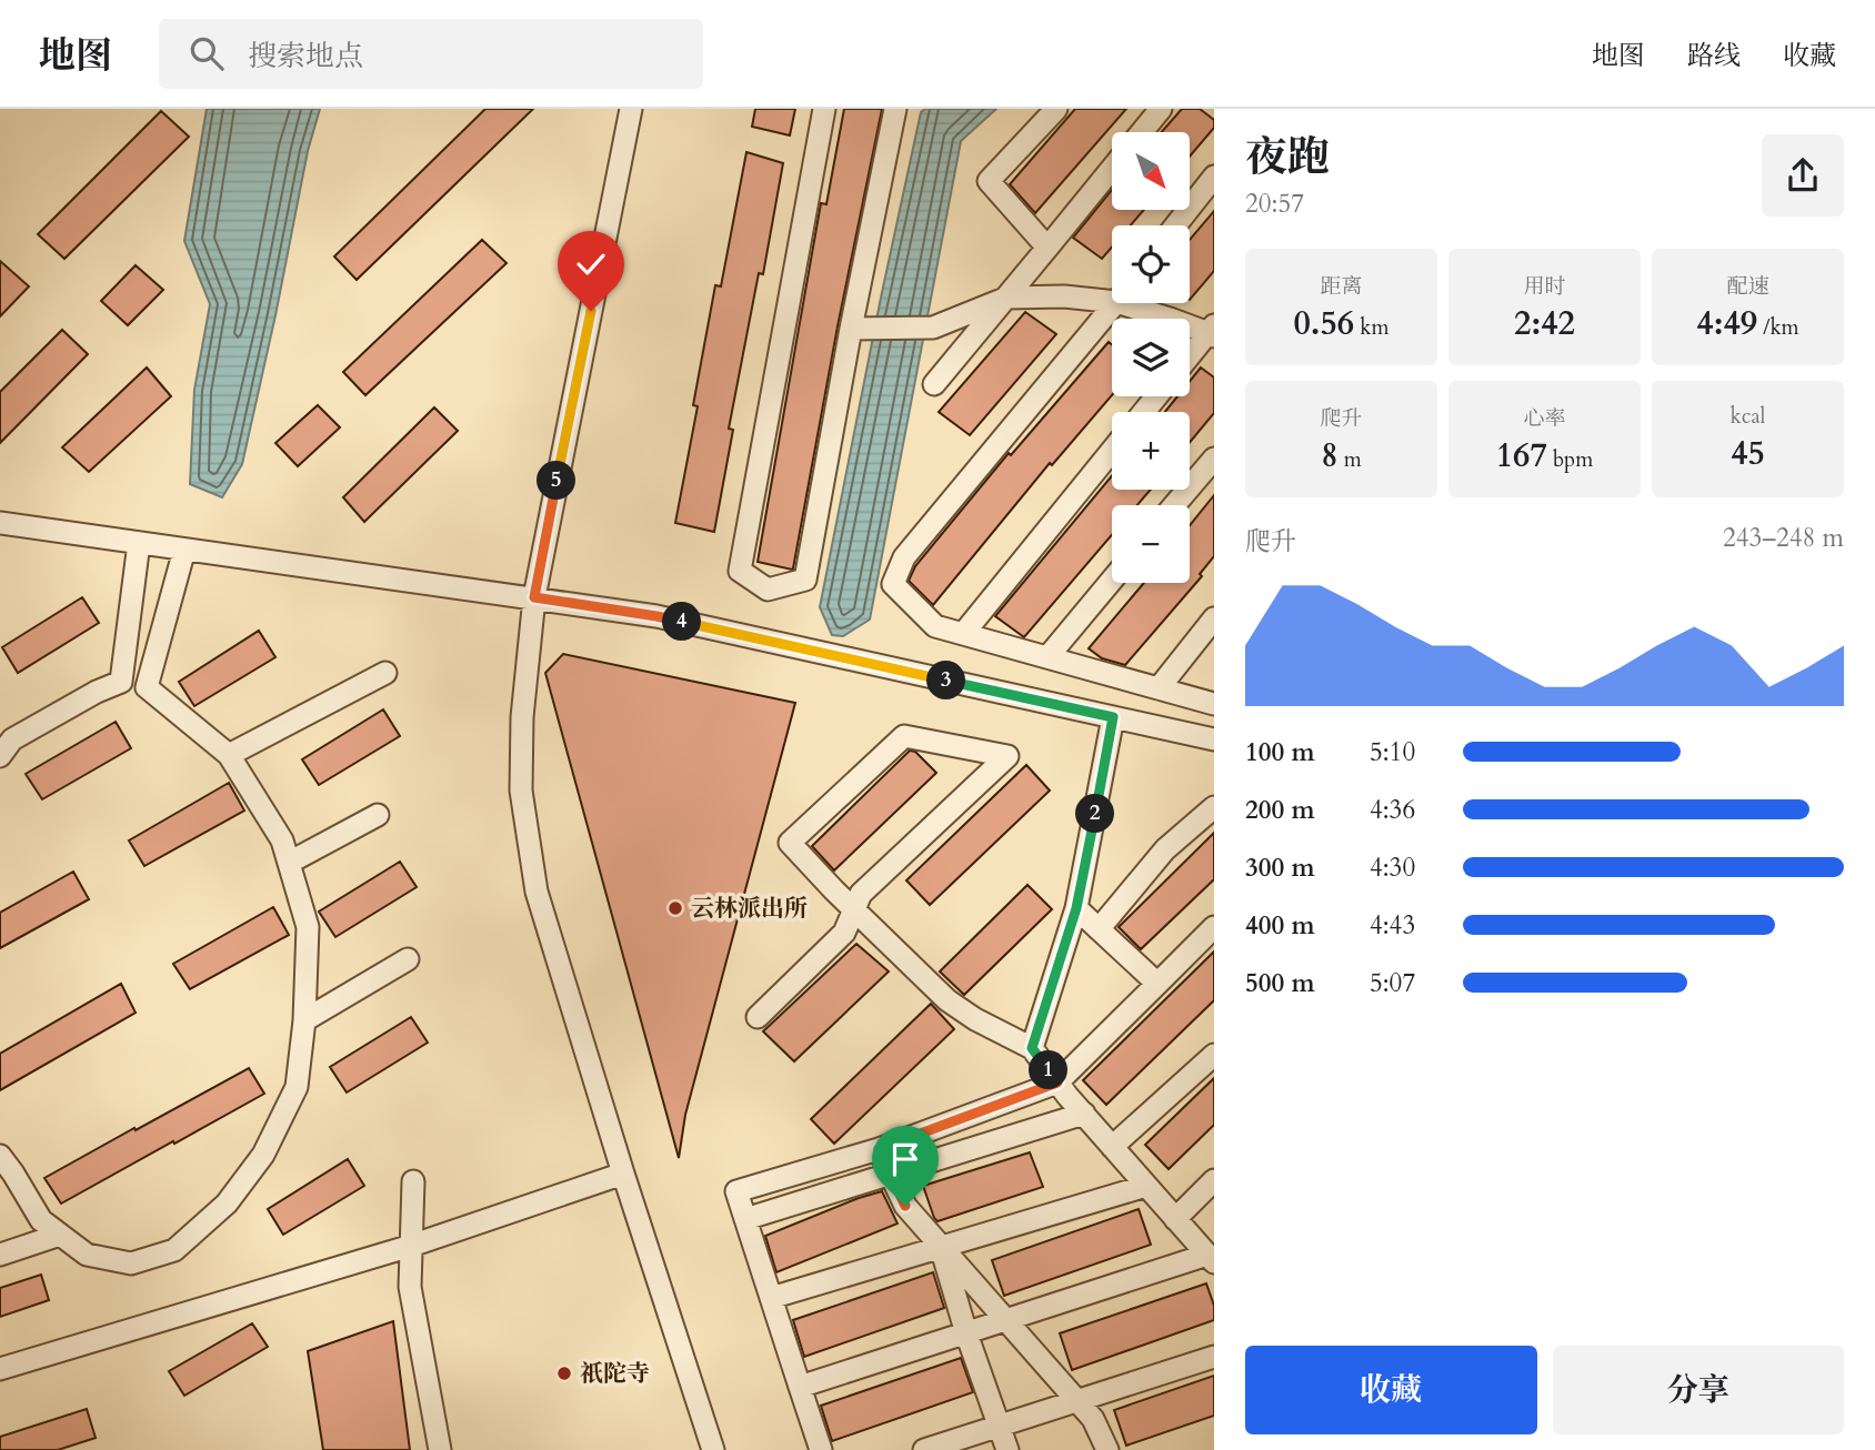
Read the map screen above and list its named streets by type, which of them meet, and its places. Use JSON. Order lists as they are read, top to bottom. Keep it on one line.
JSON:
{"places":["云林派出所","祇陀寺"],"north":"bottom right","page":{"header":"地图","search":"搜索地点","nav":["地图","路线","收藏"],"heading":["夜跑","20:57"],"map_buttons":["+","−"],"stats":[["距离","0.56 km"],["用时","2:42"],["配速","4:49 /km"],["爬升","8 m"],["心率","167 bpm"],["kcal","45"]],"pins":["5","4","3","2","1"],"chart":["爬升","243–248 m"],"list":[{"name":"100 m","note":"5:10"},{"name":"200 m","note":"4:36"},{"name":"300 m","note":"4:30"},{"name":"400 m","note":"4:43"},{"name":"500 m","note":"5:07"}],"buttons":["收藏","分享"]}}
